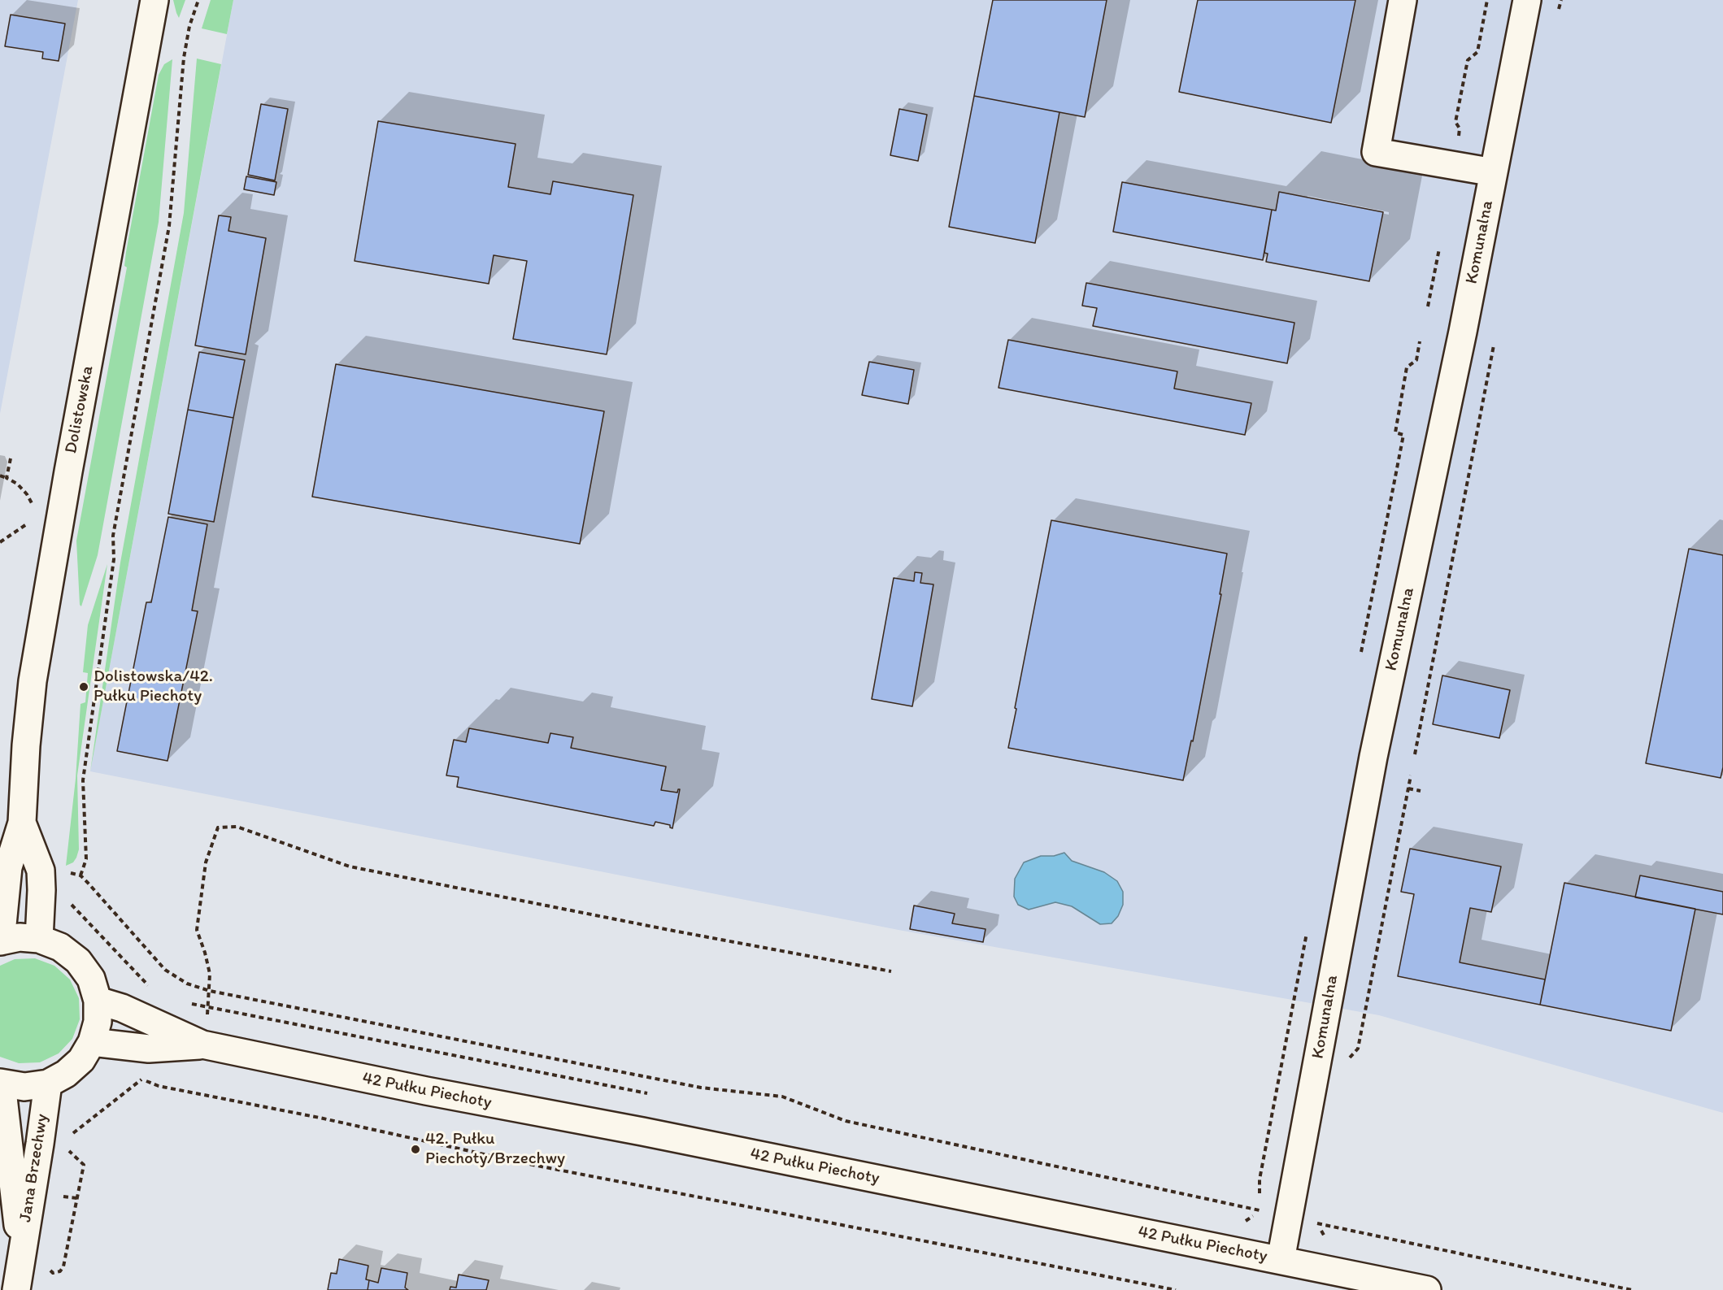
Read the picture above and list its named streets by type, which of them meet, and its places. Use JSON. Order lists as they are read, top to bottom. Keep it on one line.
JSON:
{"streets":{"street":["Komunalna","Dolistowska","42 Pułku Piechoty","Jana Brzechwy"]},"crossings":[["Komunalna","42 Pułku Piechoty"]],"places":["Dolistowska/42. Pułku Piechoty","42. Pułku Piechoty/Brzechwy"]}
